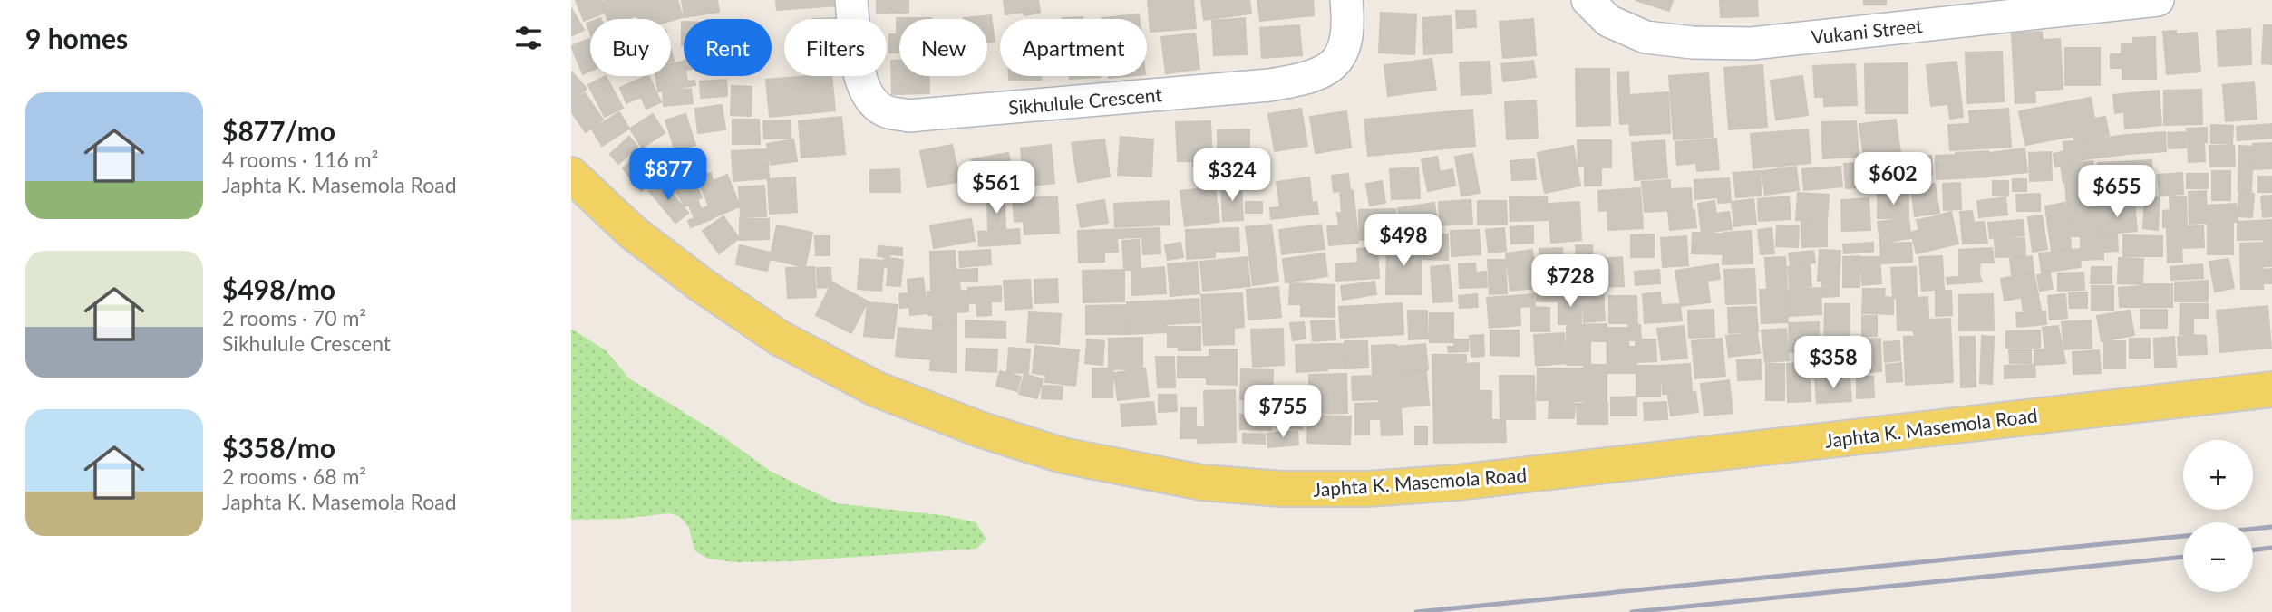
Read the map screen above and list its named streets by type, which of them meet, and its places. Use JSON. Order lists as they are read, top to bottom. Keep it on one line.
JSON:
{"streets":{"main road":["Japhta K. Masemola Road"],"street":["Vukani Street","Sikhulule Crescent"]},"page":{"heading":"9 homes","chip":["Buy","Rent","Filters","New","Apartment"],"list":[{"name":"$877/mo","note":"4 rooms · 116 m² · Japhta K. Masemola Road"},{"name":"$498/mo","note":"2 rooms · 70 m² · Sikhulule Crescent"},{"name":"$358/mo","note":"2 rooms · 68 m² · Japhta K. Masemola Road"}],"price":["$877","$324","$602","$561","$655","$498","$728","$358","$755"],"map_buttons":["+","−"]}}
